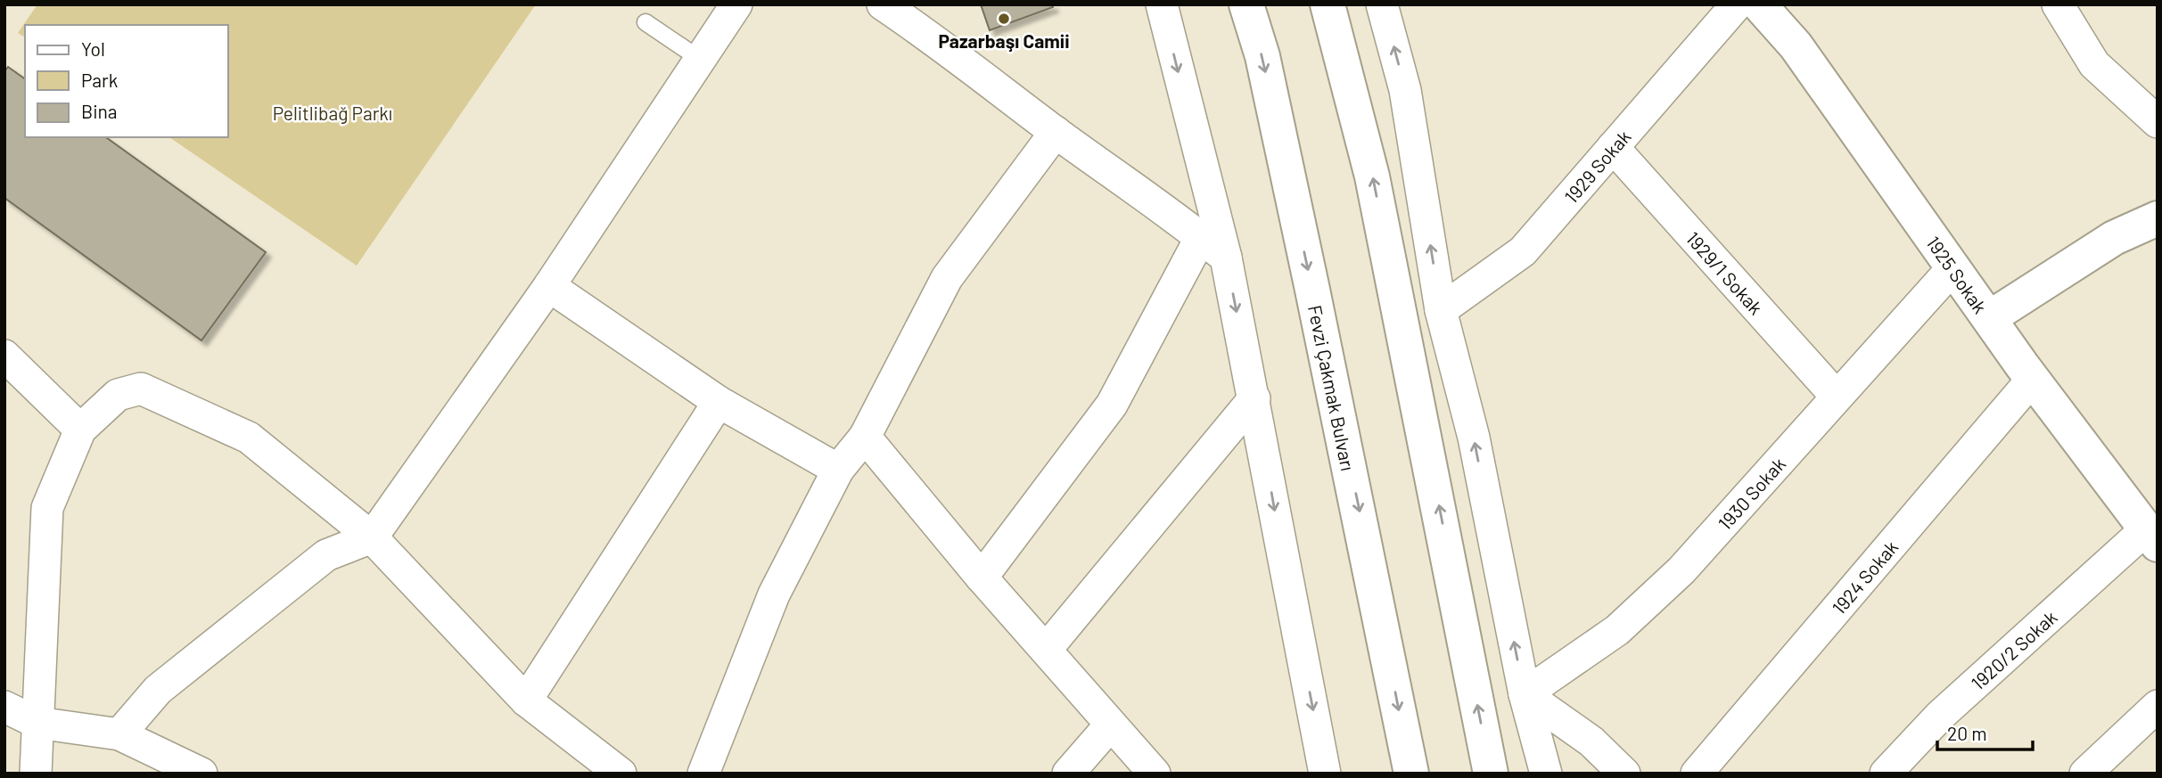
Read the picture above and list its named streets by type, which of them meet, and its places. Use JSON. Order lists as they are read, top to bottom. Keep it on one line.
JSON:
{"streets":{"main road":["1925 Sokak","Fevzi Çakmak Bulvarı"],"street":["1929 Sokak","1929/1 Sokak","1930 Sokak","1924 Sokak","1920/2 Sokak"]},"crossings":[["1929 Sokak","1929/1 Sokak"],["1929/1 Sokak","1930 Sokak"],["1925 Sokak","1930 Sokak"],["1925 Sokak","1924 Sokak"],["1925 Sokak","1920/2 Sokak"]],"parks":["Pelitlibağ Parkı"],"places":["Pazarbaşı Camii"],"legend":["Yol","Park","Bina"],"scale_bar":"20 m"}
